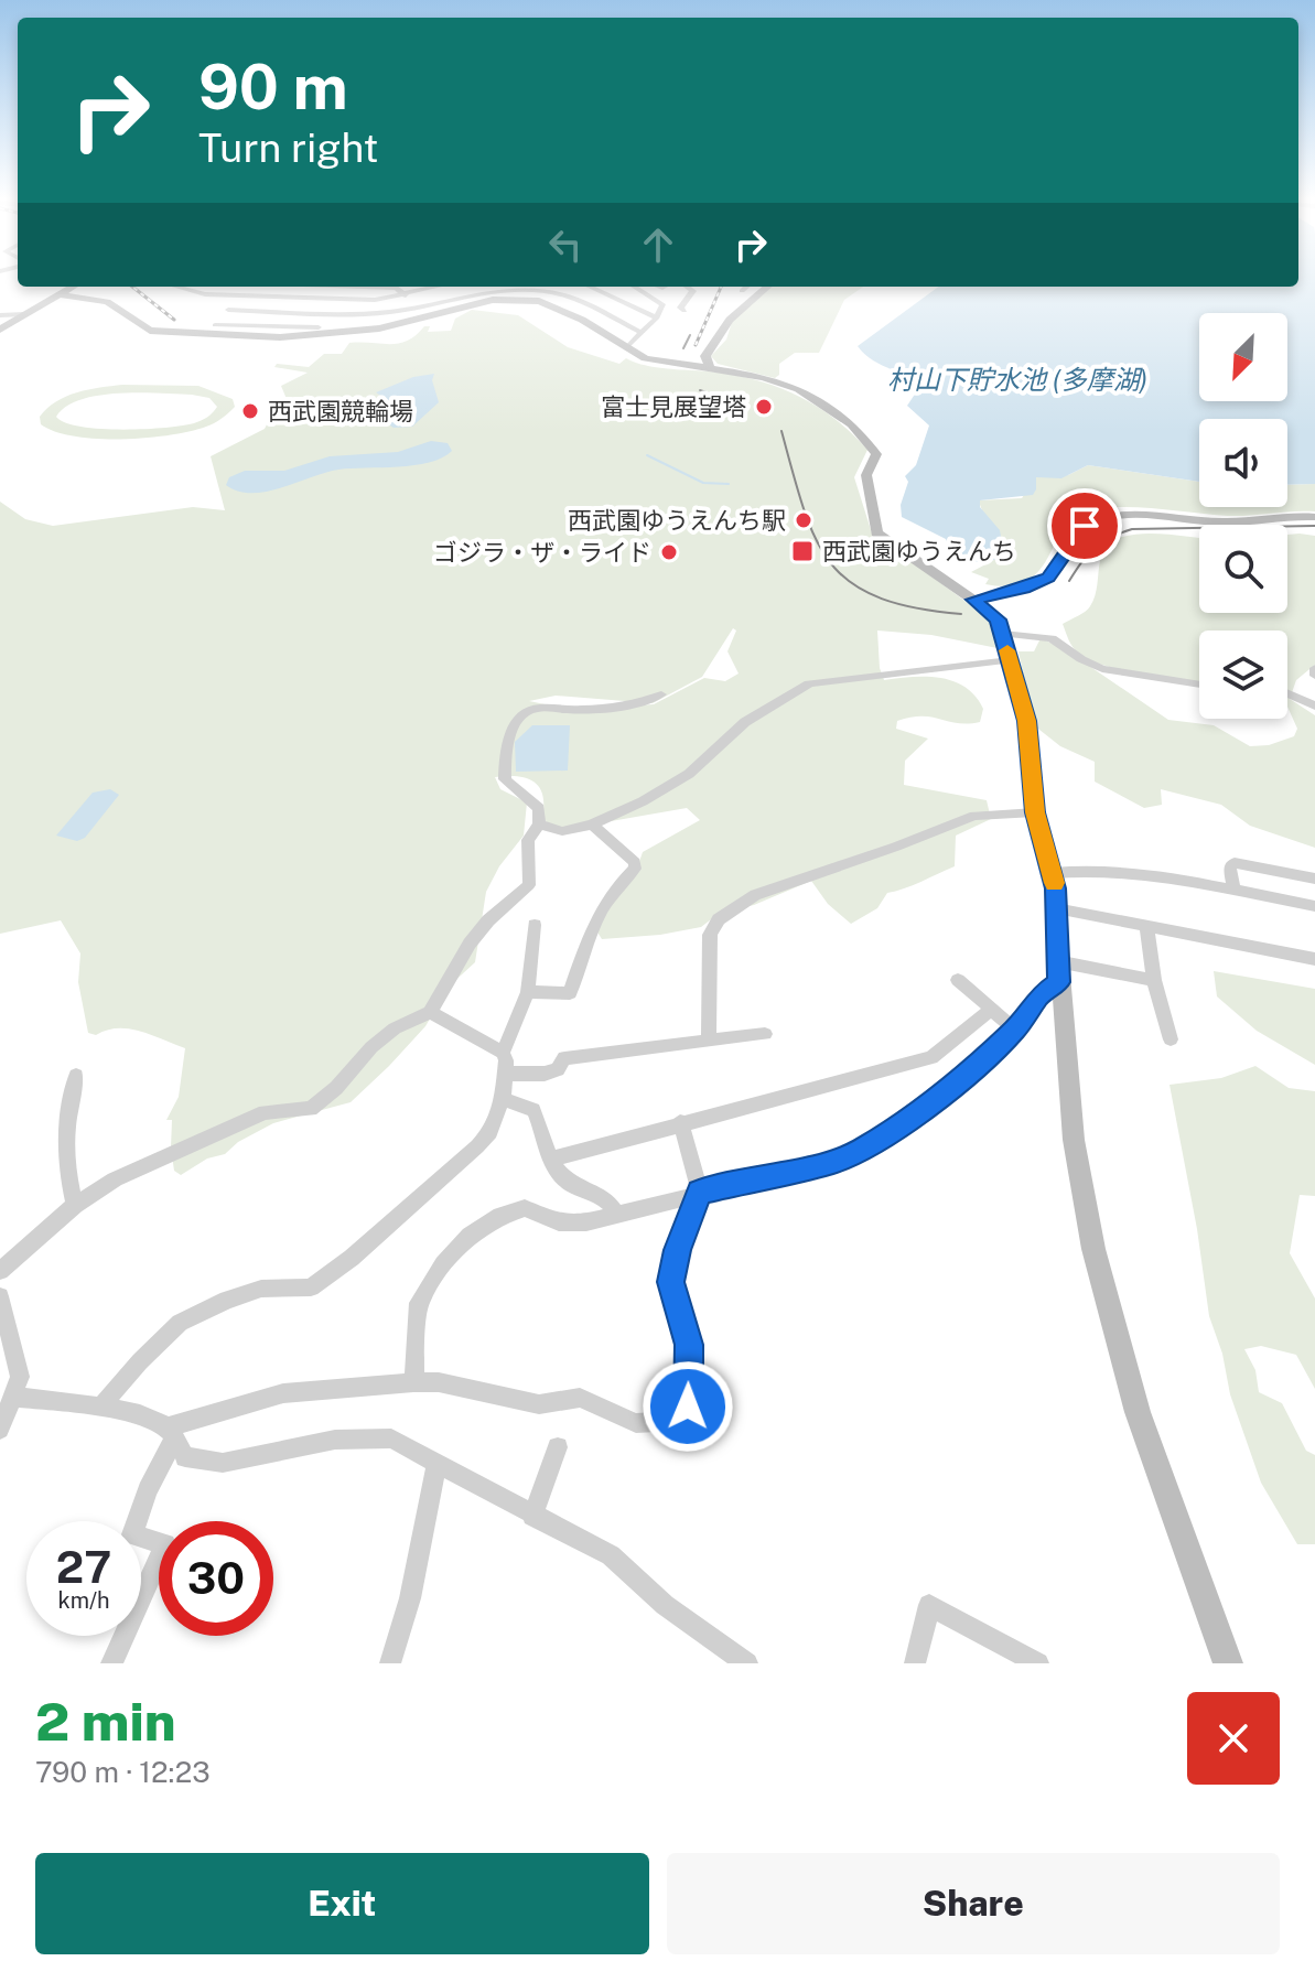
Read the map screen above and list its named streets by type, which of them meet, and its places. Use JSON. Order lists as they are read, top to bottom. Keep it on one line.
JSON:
{"water":["村山下貯水池 (多摩湖)"],"places":{"other":["富士見展望塔","西武園競輪場","西武園ゆうえんち駅","ゴジラ・ザ・ライド"],"transit":["西武園ゆうえんち"]},"north":"bottom left","page":{"turn":["90 m","Turn right"],"speed":"27 km/h","limit":"30","heading":["2 min","790 m · 12:23"],"buttons":["Exit","Share"]}}
